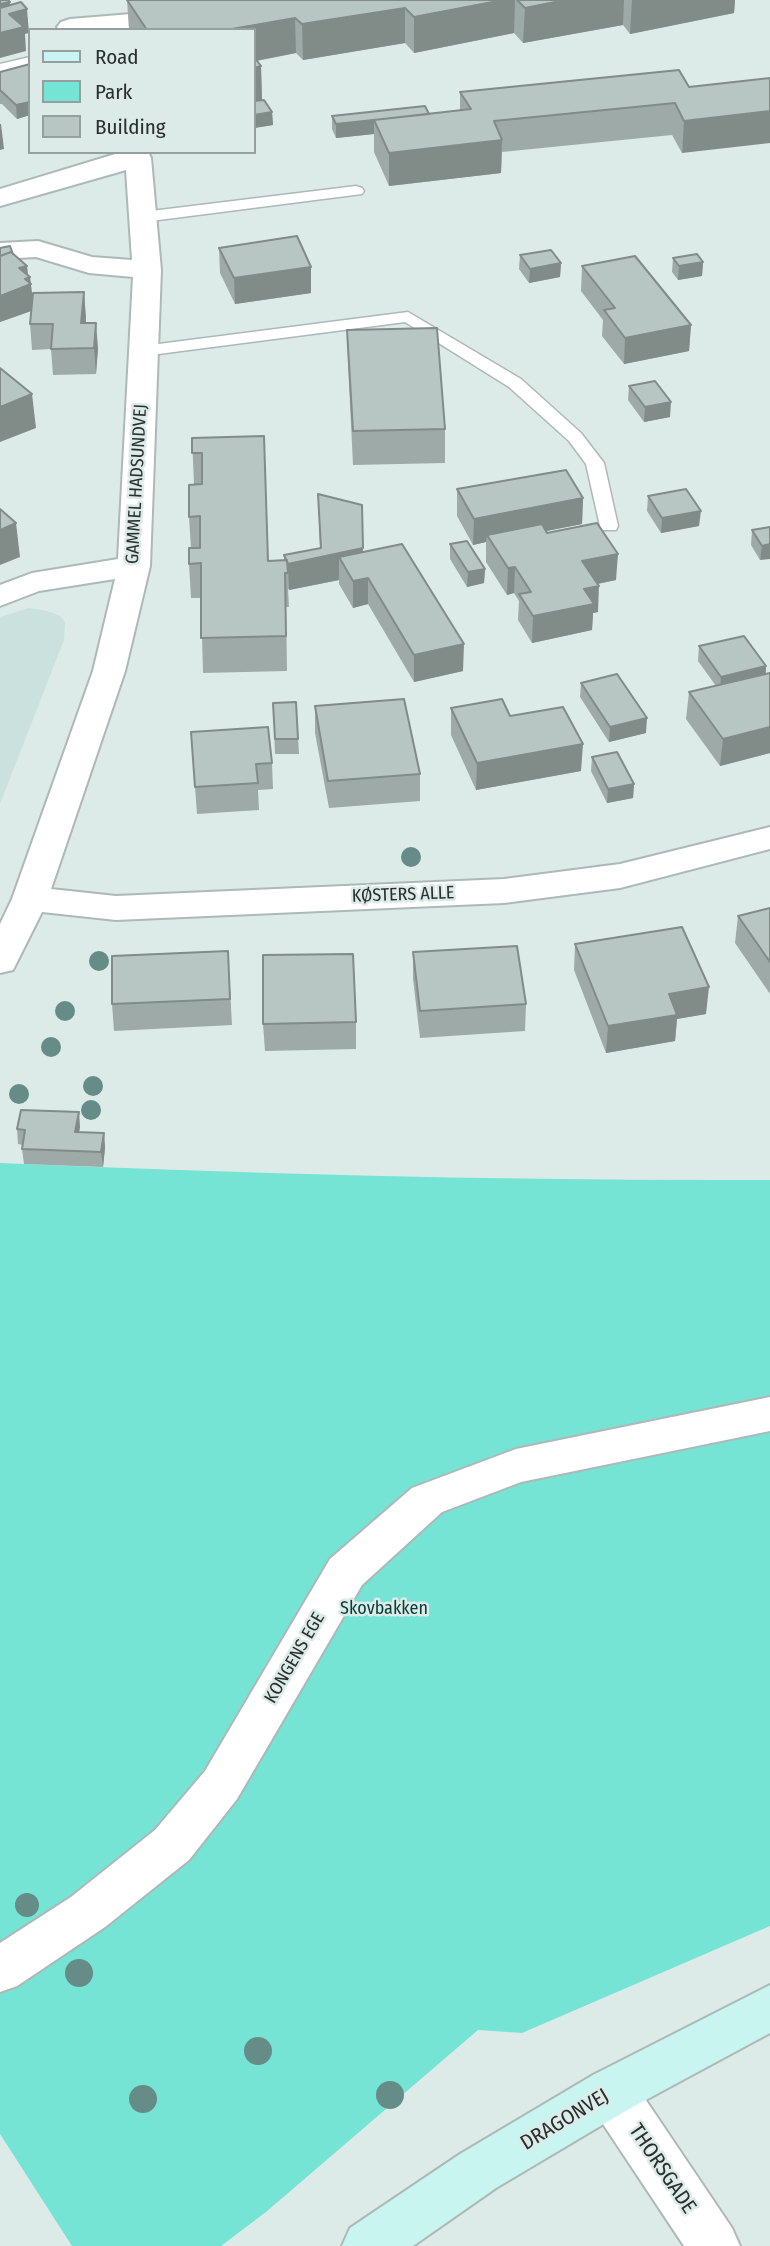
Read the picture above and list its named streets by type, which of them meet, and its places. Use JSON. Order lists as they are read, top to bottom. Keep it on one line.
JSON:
{"streets":{"main road":["DRAGONVEJ"],"street":["GAMMEL HADSUNDVEJ","KØSTERS ALLE","KONGENS EGE","THORSGADE"]},"crossings":[["GAMMEL HADSUNDVEJ","KØSTERS ALLE"],["DRAGONVEJ","THORSGADE"]],"parks":["Skovbakken"],"legend":["Road","Park","Building"]}
